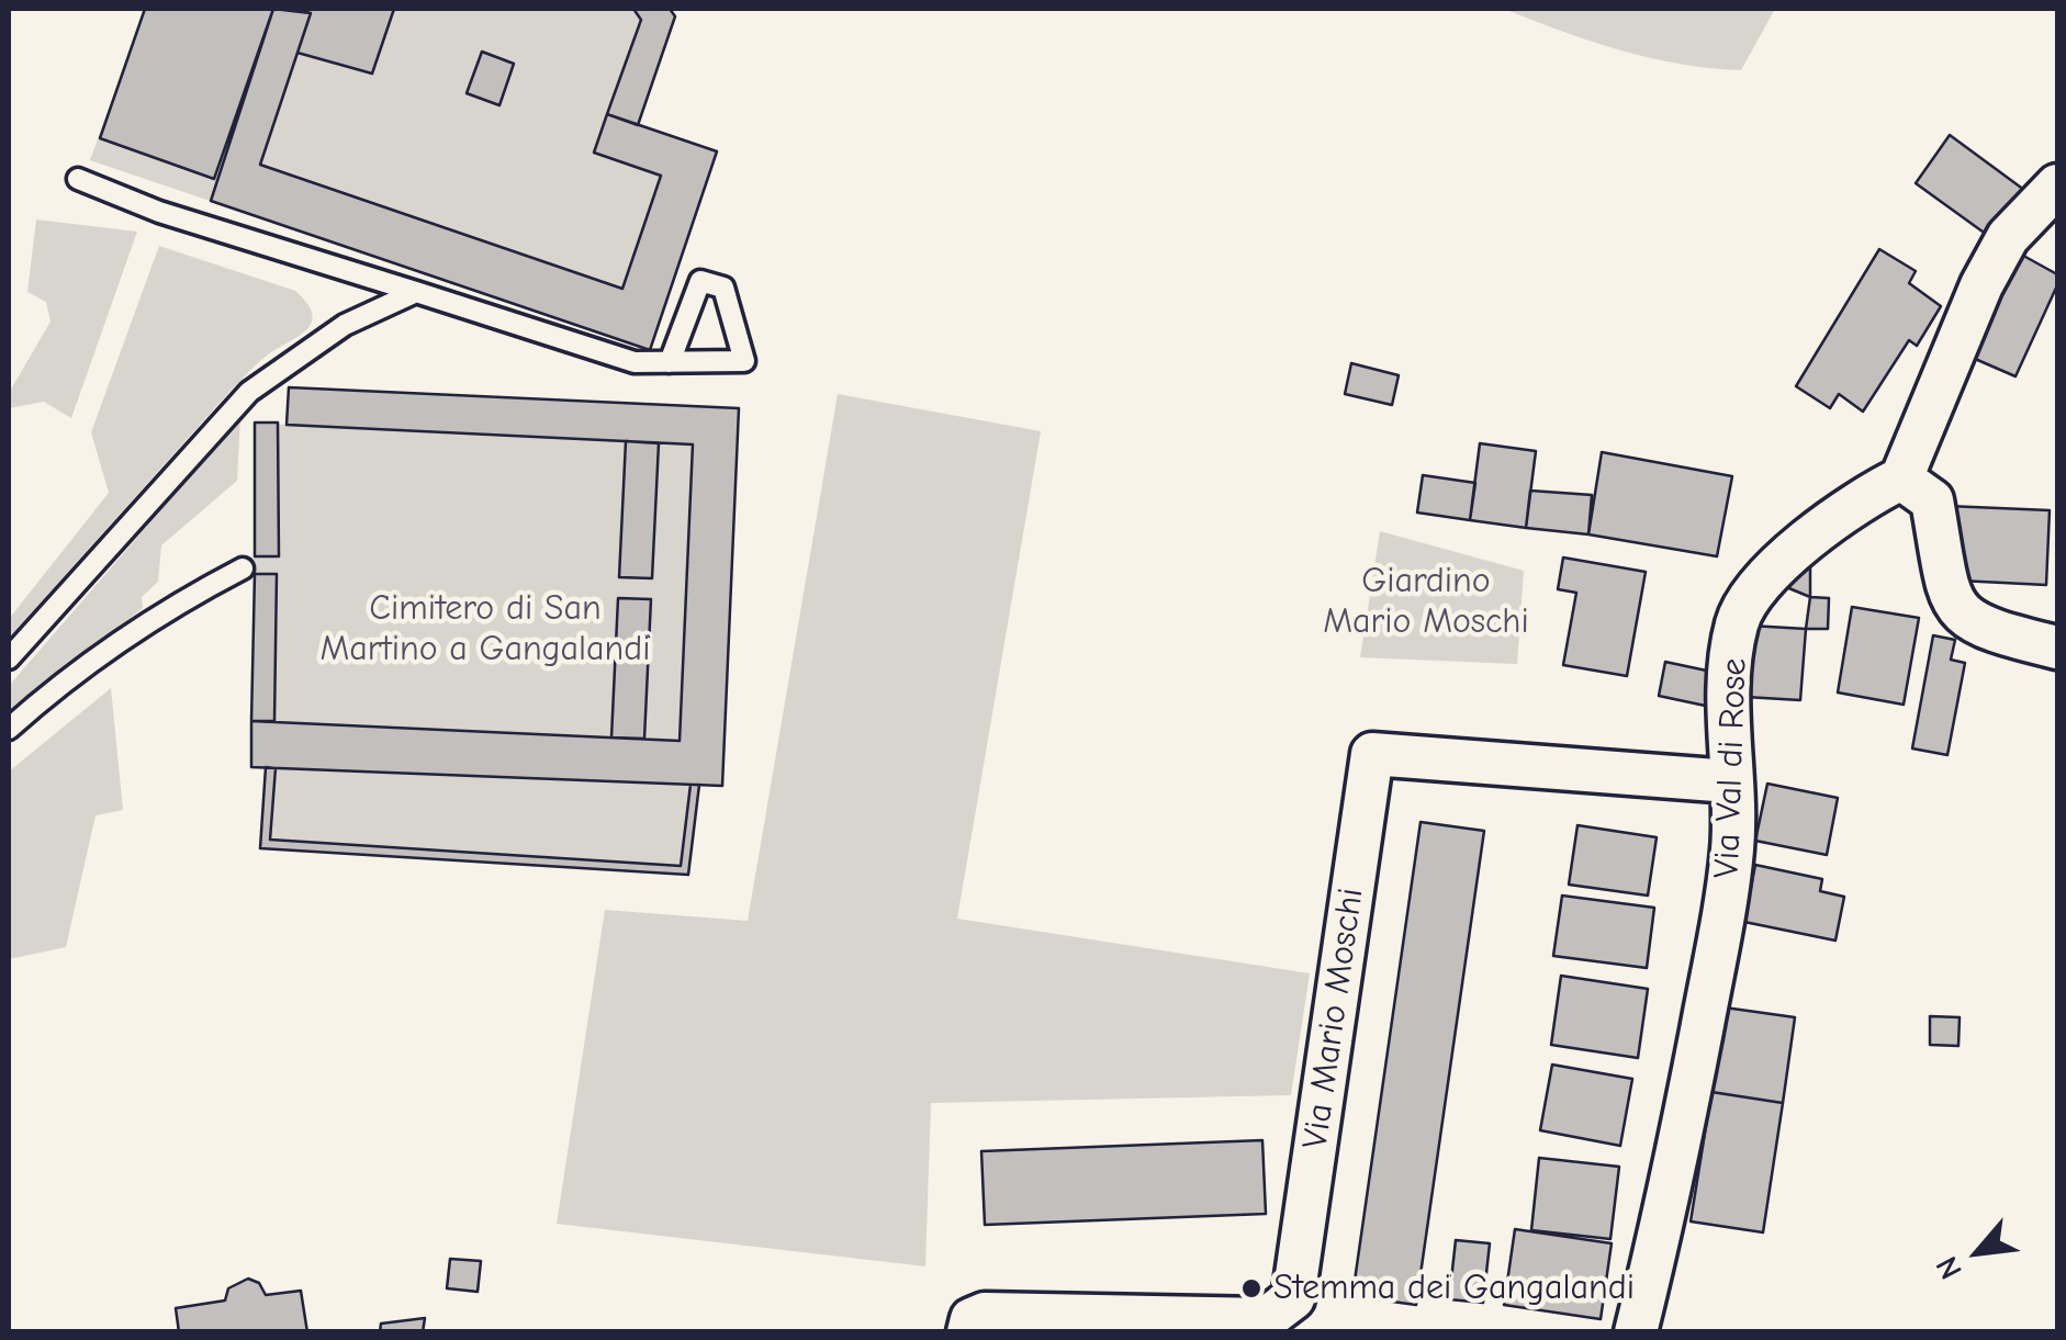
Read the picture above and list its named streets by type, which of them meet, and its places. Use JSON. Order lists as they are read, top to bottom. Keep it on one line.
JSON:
{"streets":{"street":["Via Val di Rose","Via Mario Moschi"]},"crossings":[["Via Val di Rose","Via Mario Moschi"]],"parks":["Giardino Mario Moschi","Cimitero di San Martino a Gangalandi"],"places":["Stemma dei Gangalandi"],"north":"bottom left"}
